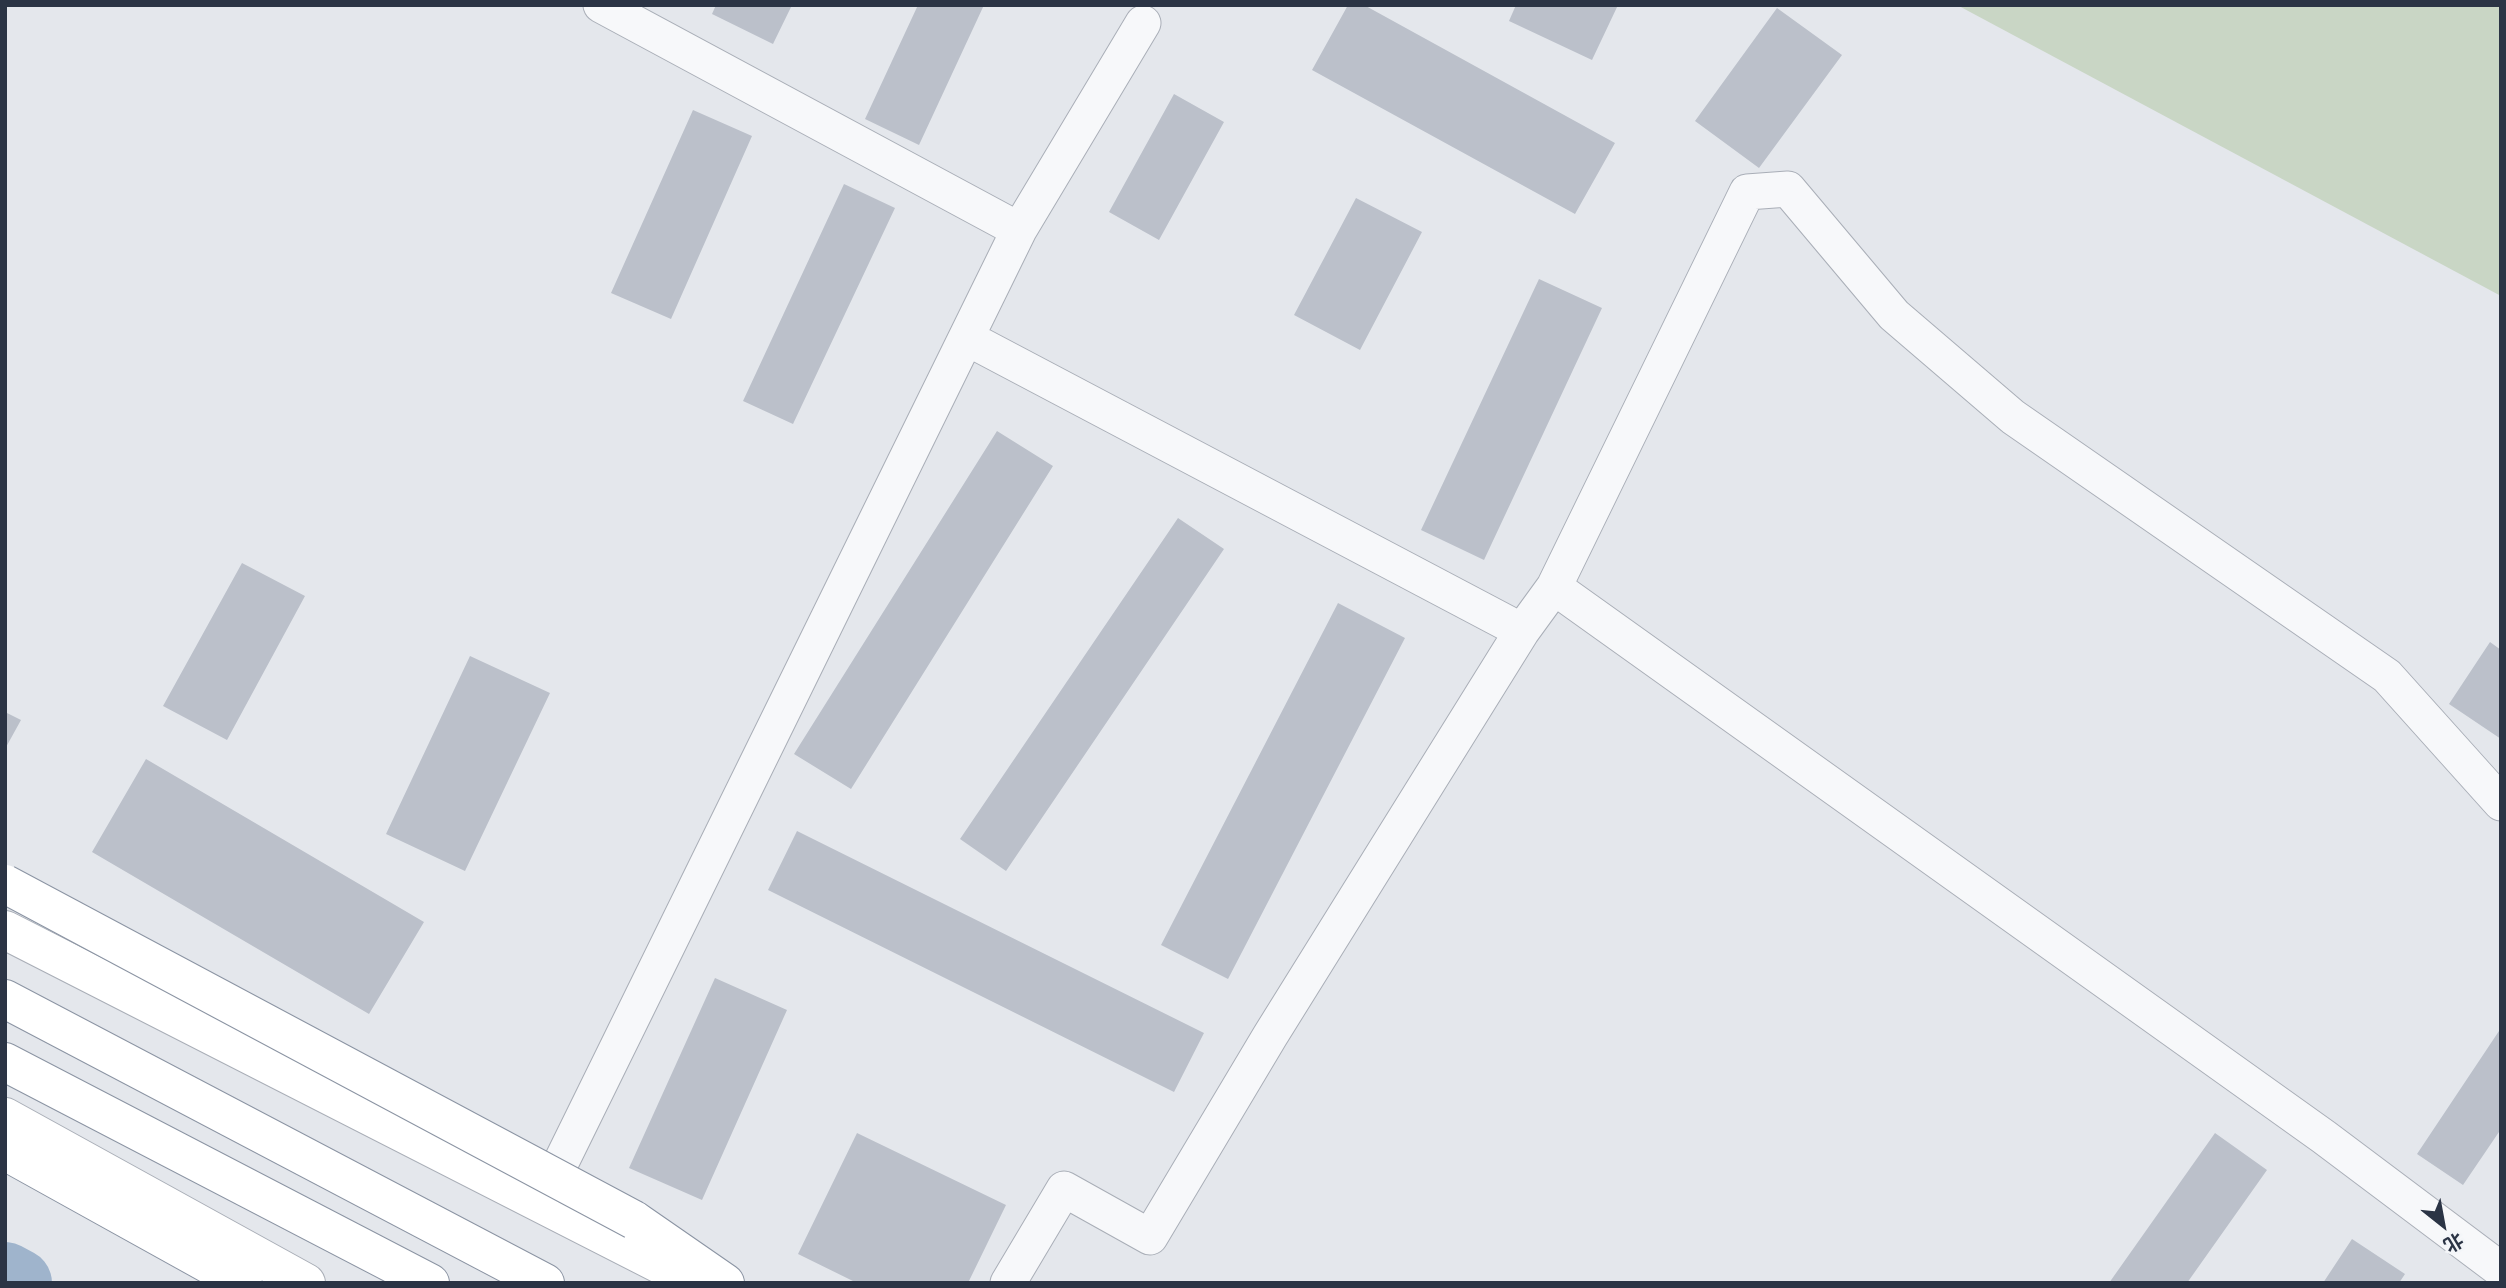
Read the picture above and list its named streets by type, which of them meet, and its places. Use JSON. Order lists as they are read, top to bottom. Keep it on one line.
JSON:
{"north":"bottom right"}
